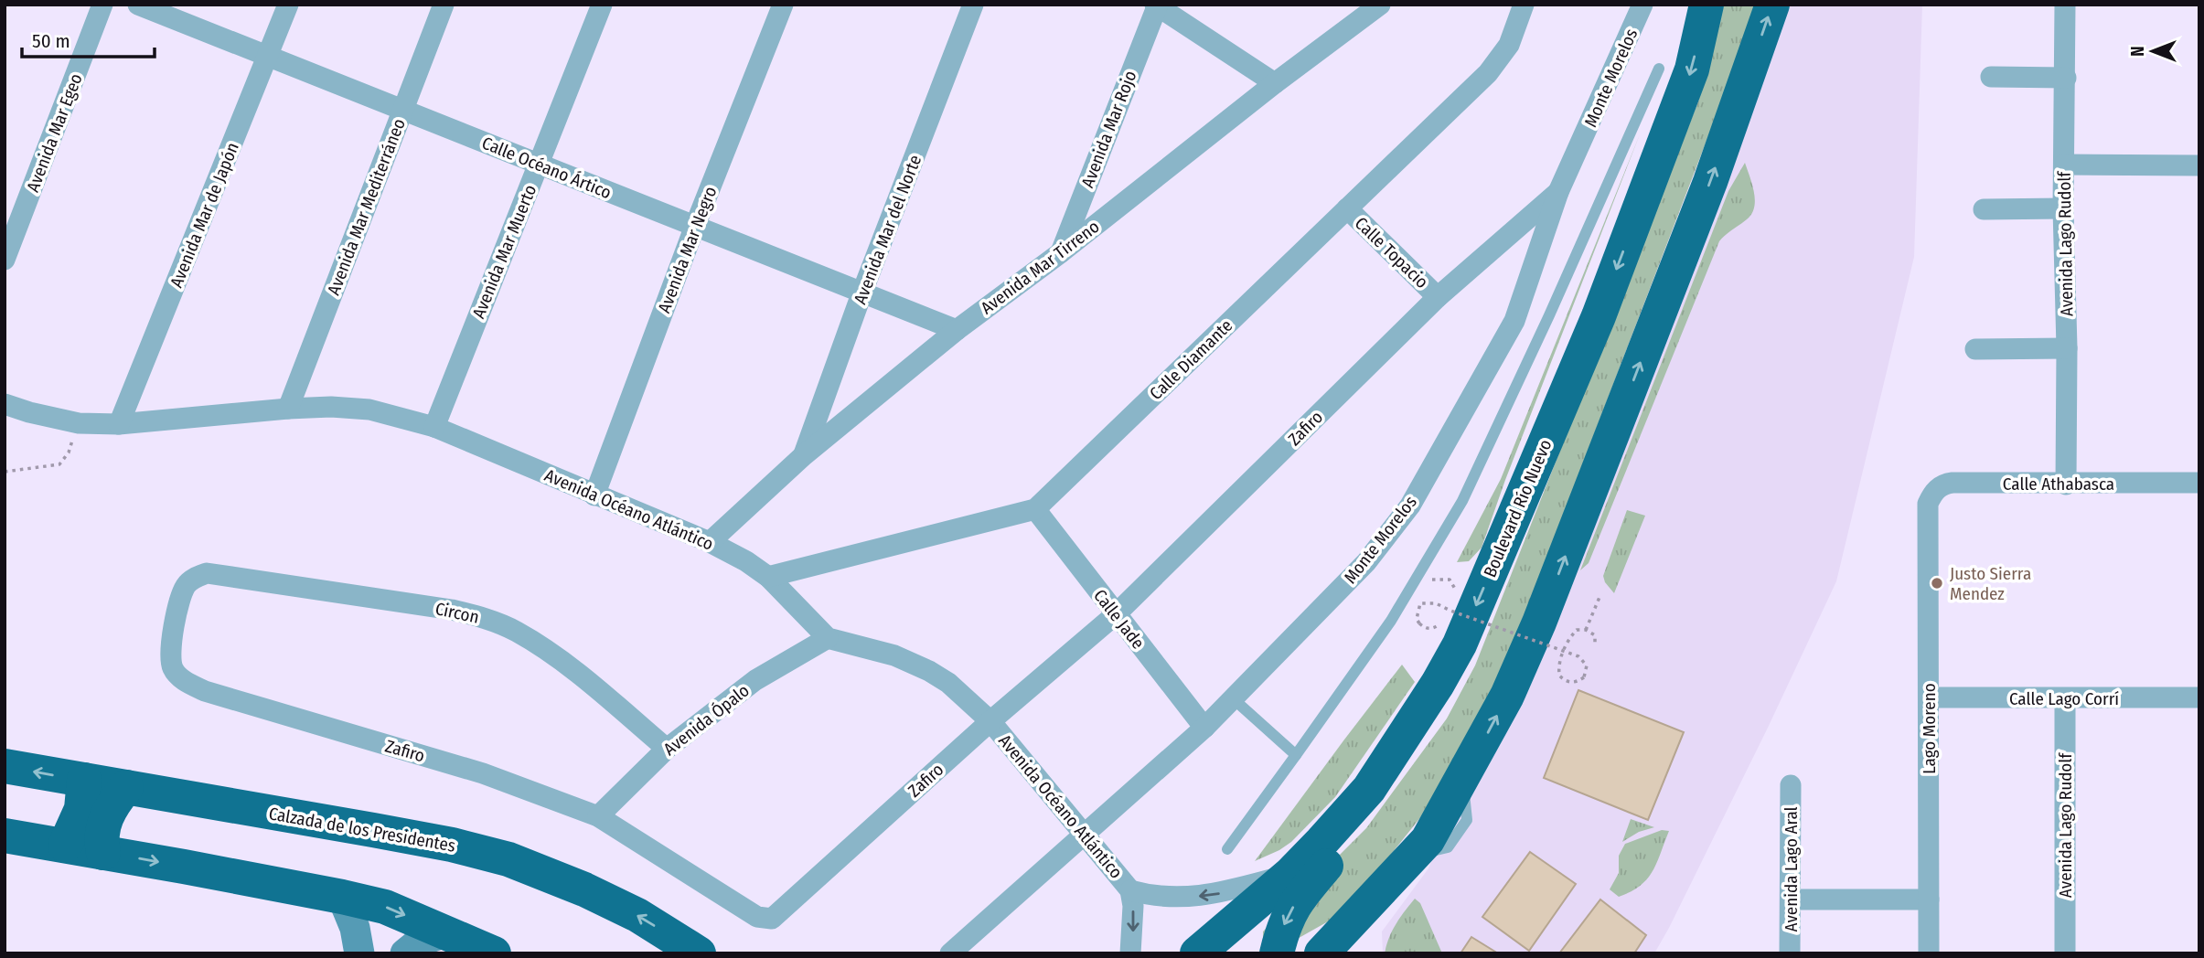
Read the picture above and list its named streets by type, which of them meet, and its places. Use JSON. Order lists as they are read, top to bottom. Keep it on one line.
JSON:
{"streets":{"highway":["Boulevard Río Nuevo","Calzada de los Presidentes"],"street":["Monte Morelos","Avenida Mar Rojo","Avenida Mar Egeo","Calle Océano Ártico","Avenida Mar Mediterráneo","Avenida Mar de Japón","Avenida Mar del Norte","Avenida Lago Rudolf","Avenida Mar Negro","Avenida Mar Muerto","Calle Topacio","Avenida Mar Tirreno","Calle Diamante","Zafiro","Calle Athabasca","Avenida Océano Atlántico","Circon","Calle Jade","Calle Lago Corrí","Avenida Ópalo","Lago Moreno","Avenida Lago Aral"]},"crossings":[["Monte Morelos","Zafiro"],["Monte Morelos","Avenida Océano Atlántico"],["Monte Morelos","Calle Jade"],["Avenida Mar Rojo","Avenida Mar Tirreno"],["Calle Océano Ártico","Avenida Mar Mediterráneo"],["Calle Océano Ártico","Avenida Mar de Japón"],["Calle Océano Ártico","Avenida Mar del Norte"],["Calle Océano Ártico","Avenida Mar Negro"],["Calle Océano Ártico","Avenida Mar Muerto"],["Calle Océano Ártico","Avenida Mar Tirreno"],["Avenida Mar Mediterráneo","Avenida Océano Atlántico"],["Avenida Mar de Japón","Avenida Océano Atlántico"],["Avenida Mar del Norte","Avenida Mar Tirreno"],["Avenida Lago Rudolf","Calle Athabasca"],["Avenida Lago Rudolf","Calle Lago Corrí"],["Avenida Mar Negro","Avenida Océano Atlántico"],["Avenida Mar Muerto","Avenida Océano Atlántico"],["Calle Topacio","Calle Diamante"],["Calle Topacio","Zafiro"],["Avenida Mar Tirreno","Avenida Océano Atlántico"],["Calle Diamante","Avenida Océano Atlántico"],["Calle Diamante","Calle Jade"],["Zafiro","Avenida Océano Atlántico"],["Zafiro","Circon"],["Zafiro","Calle Jade"],["Zafiro","Avenida Ópalo"],["Calle Athabasca","Lago Moreno"],["Boulevard Río Nuevo","Avenida Océano Atlántico"],["Avenida Océano Atlántico","Avenida Ópalo"],["Circon","Avenida Ópalo"],["Calle Lago Corrí","Lago Moreno"]],"places":["Justo Sierra Mendez"],"scale_bar":"50 m","north":"left"}
